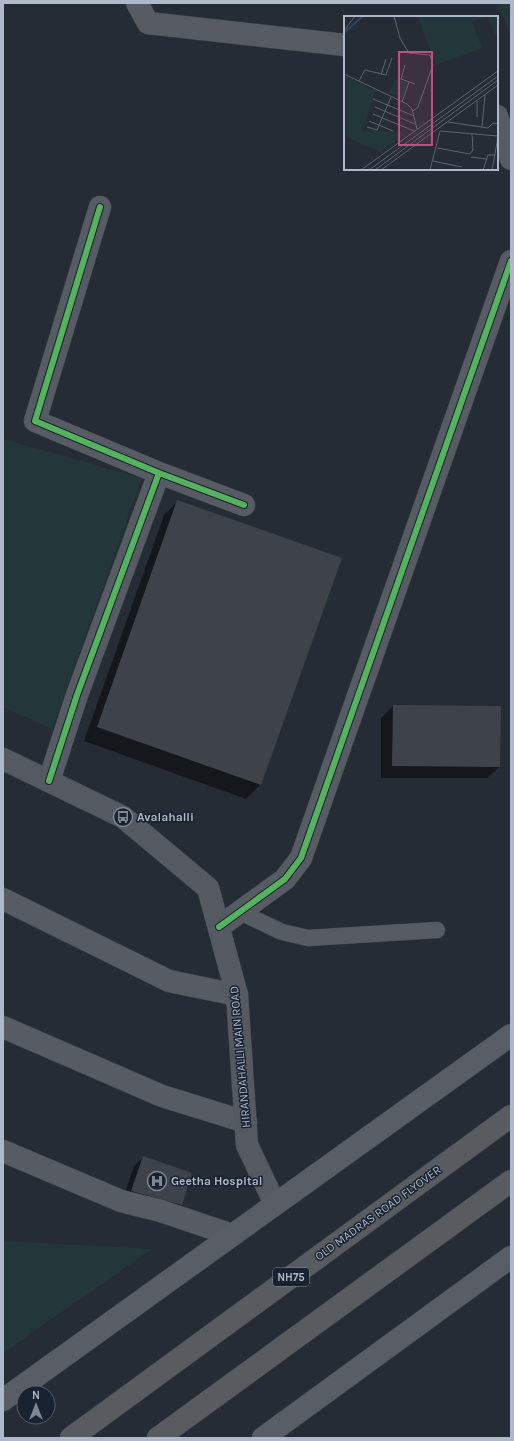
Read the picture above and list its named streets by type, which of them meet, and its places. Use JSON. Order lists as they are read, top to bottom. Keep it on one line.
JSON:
{"streets":{"highway":["OLD MADRAS ROAD FLYOVER","NH75"],"main road":["HIRANDAHALLI MAIN ROAD"]},"places":{"bus stop":["Avalahalli"],"hospital":["Geetha Hospital"]},"north":"top"}
